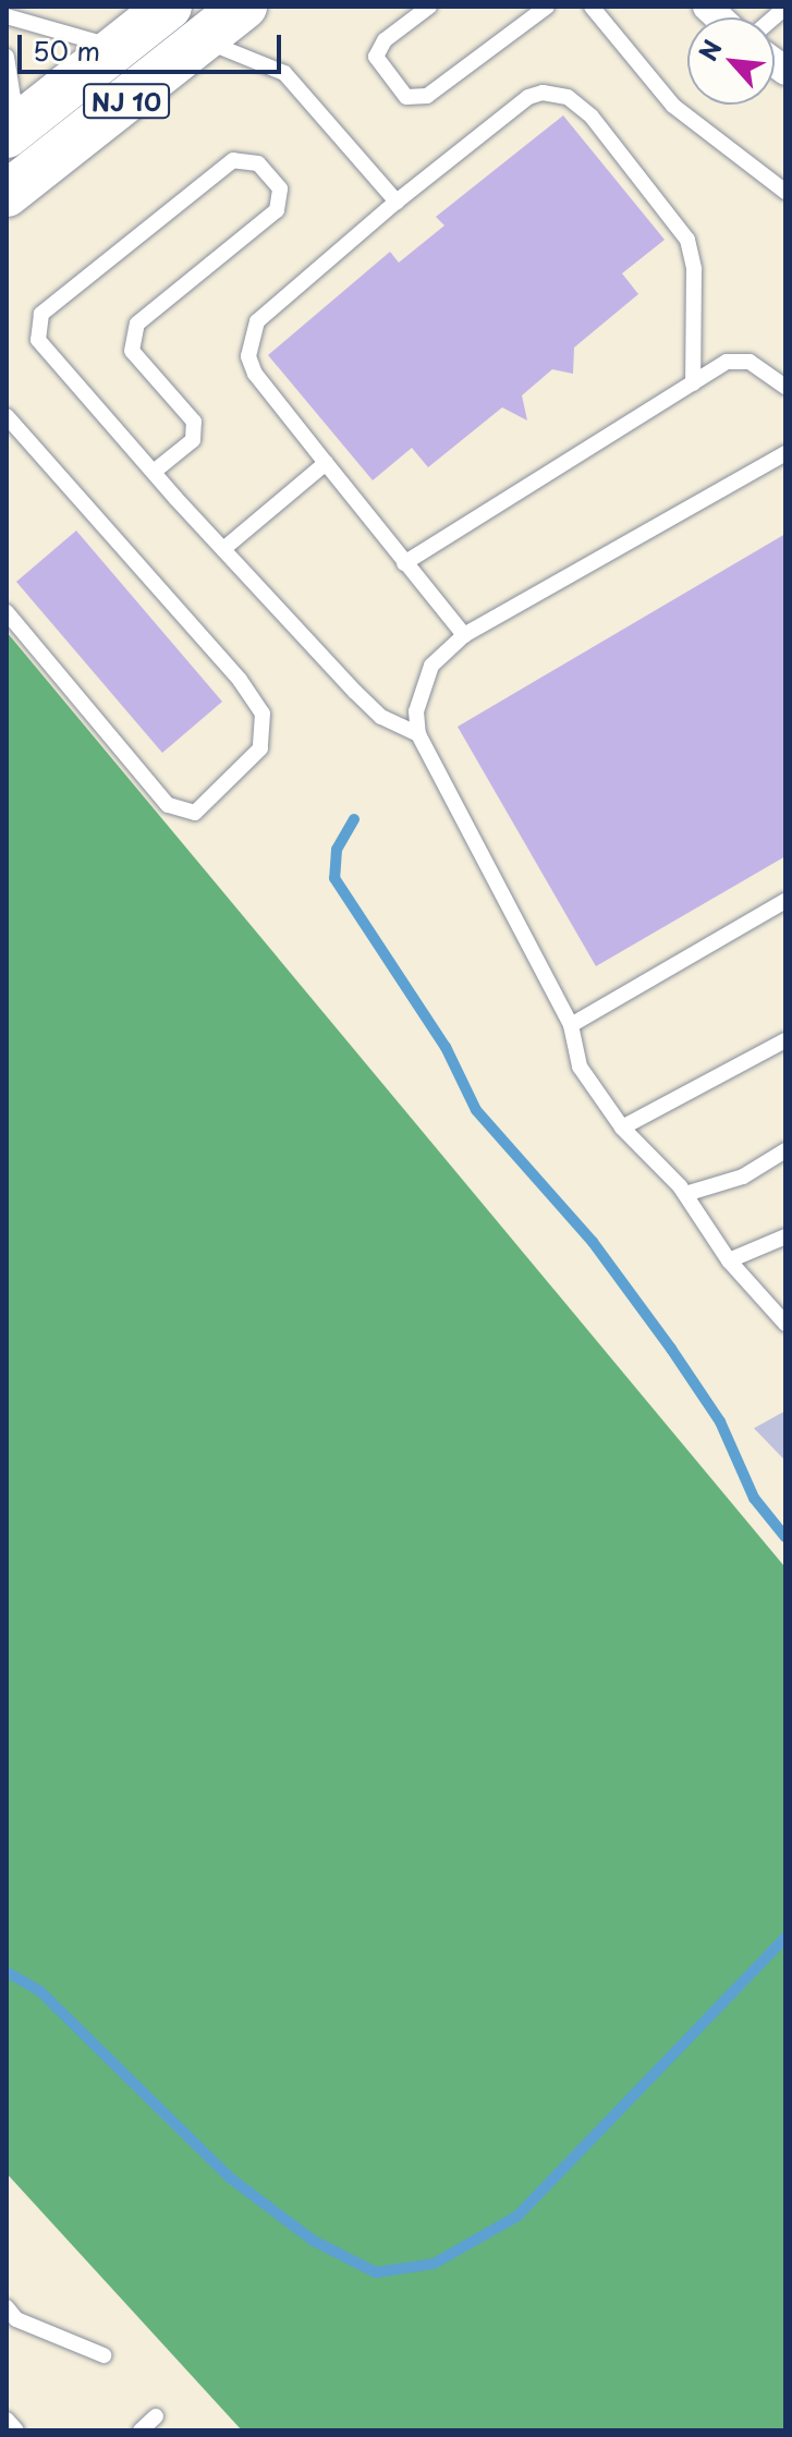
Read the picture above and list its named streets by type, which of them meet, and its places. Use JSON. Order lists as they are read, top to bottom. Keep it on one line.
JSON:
{"streets":{"main road":["NJ 10"]},"scale_bar":"50 m","north":"top left"}
